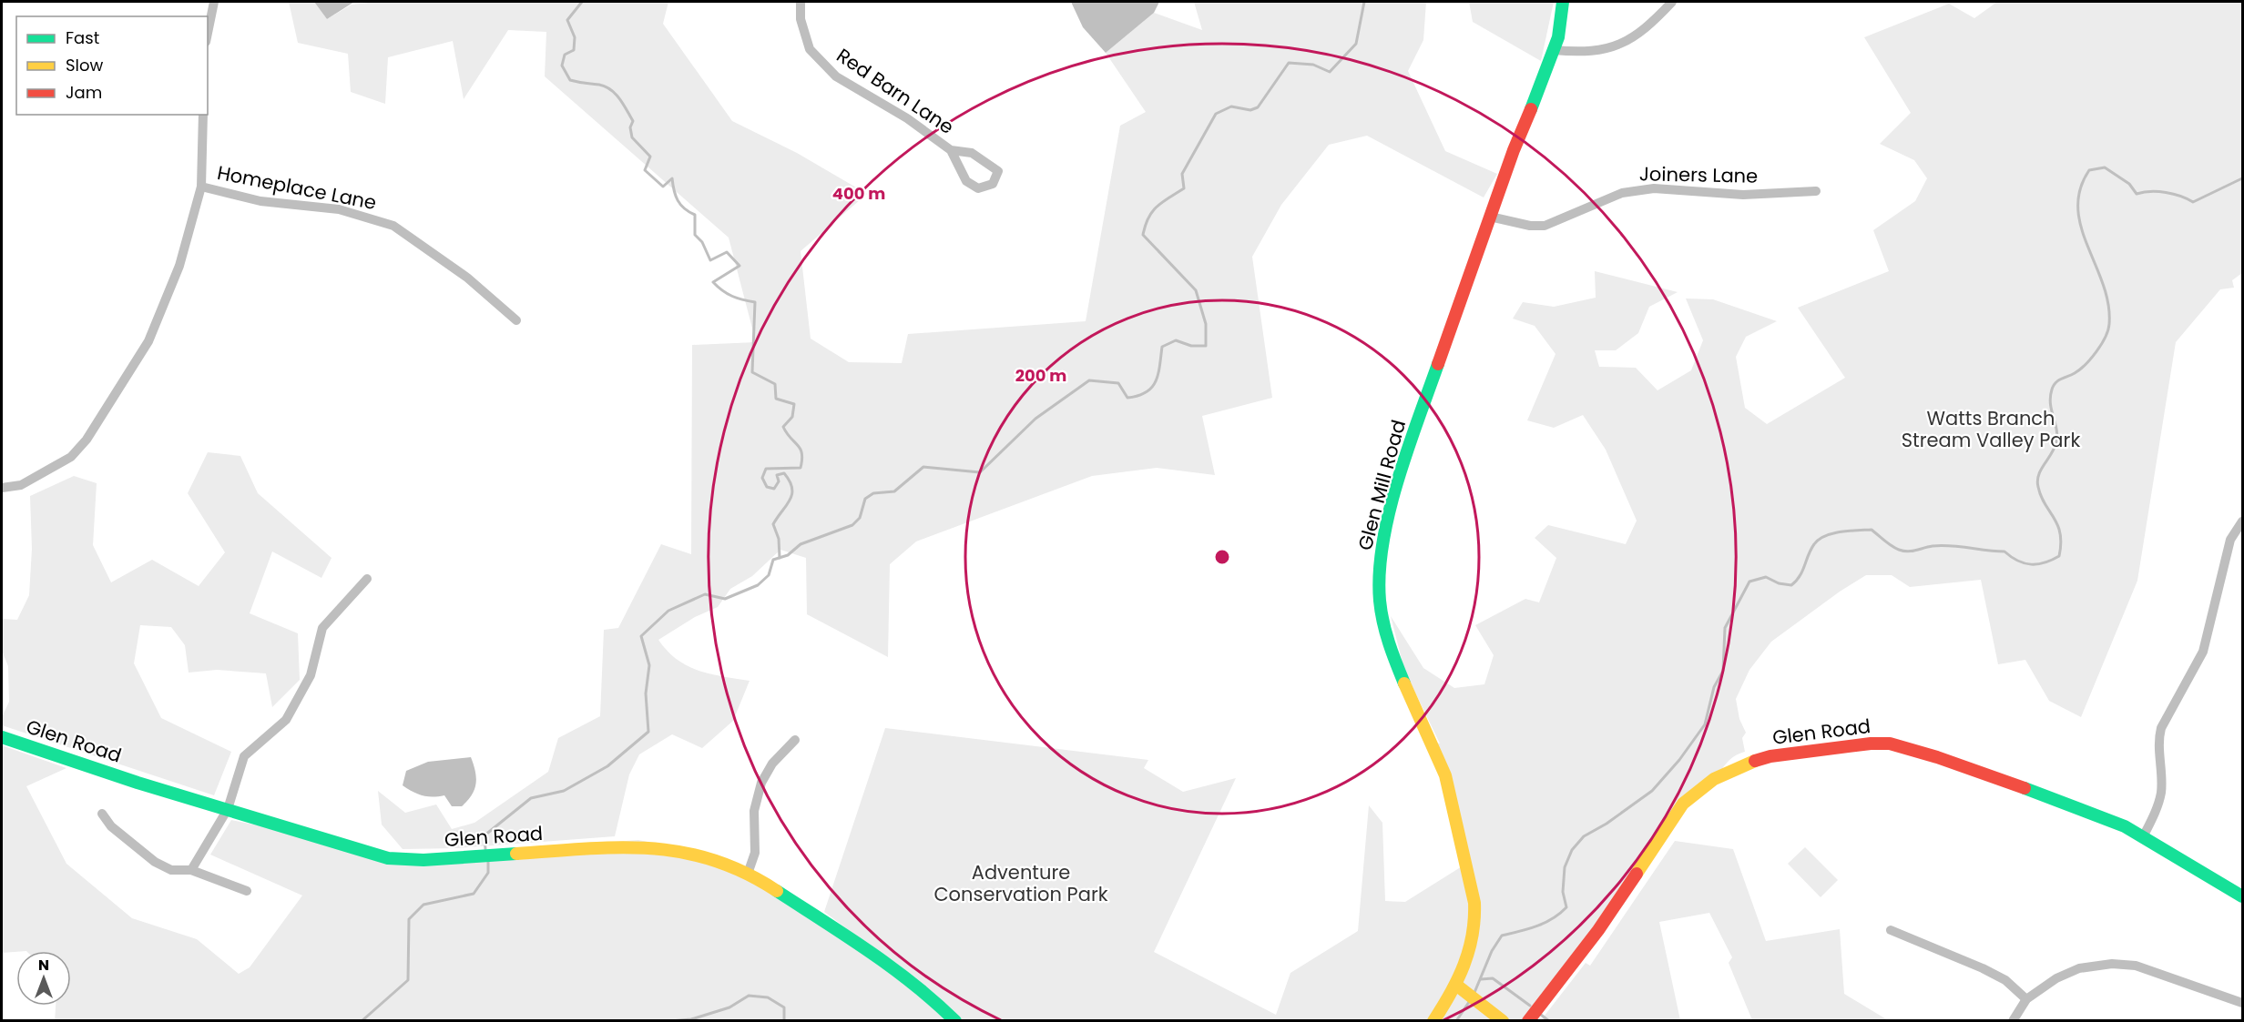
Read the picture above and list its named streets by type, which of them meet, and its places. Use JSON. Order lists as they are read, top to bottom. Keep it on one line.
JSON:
{"streets":{"main road":["Glen Mill Road","Glen Road"],"street":["Red Barn Lane","Joiners Lane","Homeplace Lane"]},"crossings":[["Joiners Lane","Glen Mill Road"]],"parks":["Watts Branch Stream Valley Park","Adventure Conservation Park"],"legend":["Fast","Slow","Jam"],"north":"top","rings":["400 m","200 m"]}
